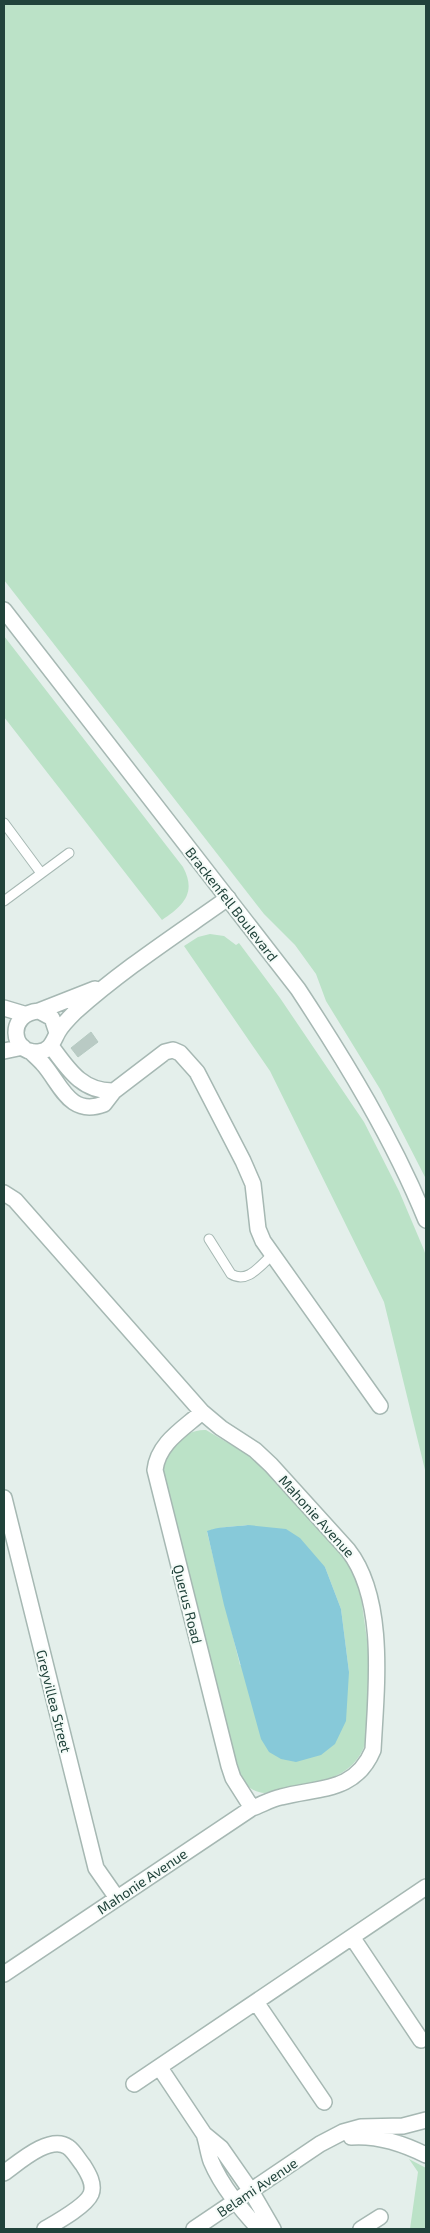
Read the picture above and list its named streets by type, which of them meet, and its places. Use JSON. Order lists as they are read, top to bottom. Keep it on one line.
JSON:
{"streets":{"street":["Brackenfell Boulevard","Mahonie Avenue","Querus Road","Greyvillea Street","Belami Avenue"]},"crossings":[["Mahonie Avenue","Querus Road"],["Mahonie Avenue","Greyvillea Street"]]}
